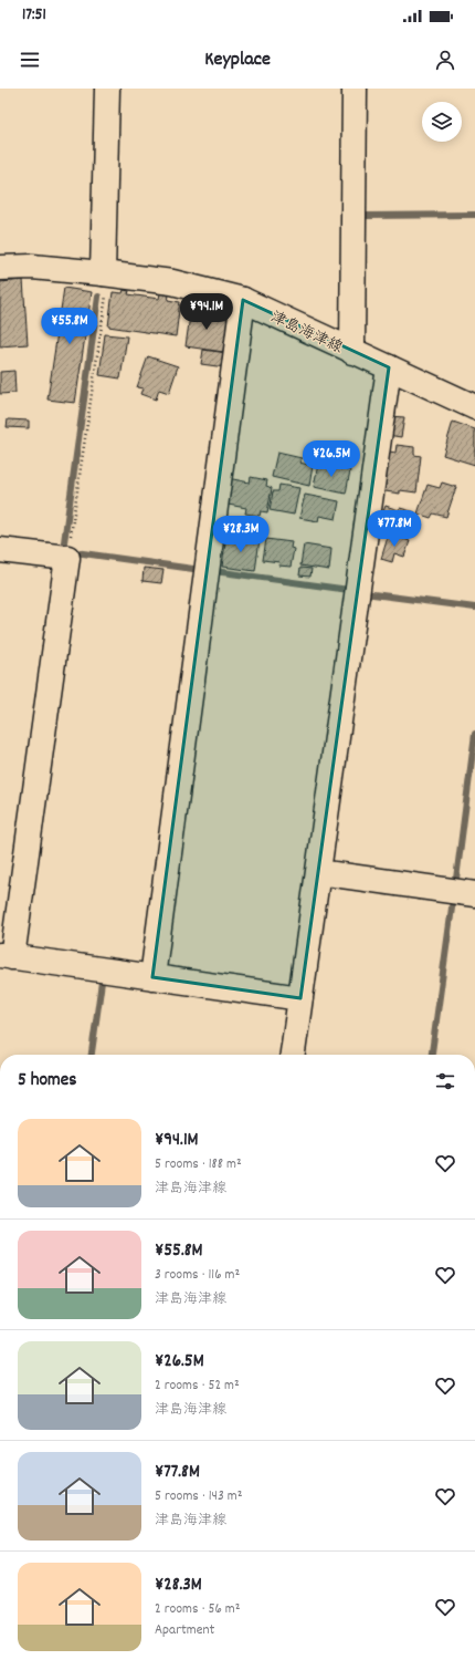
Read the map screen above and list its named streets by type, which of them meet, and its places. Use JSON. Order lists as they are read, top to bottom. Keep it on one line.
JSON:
{"streets":{"street":["津島海津線"]},"page":{"status":"17:51","header":"Keyplace","price":["¥94.1M","¥55.8M","¥26.5M","¥77.8M","¥28.3M"],"heading":"5 homes","list":[{"name":"¥94.1M","note":"5 rooms · 188 m² · 津島海津線"},{"name":"¥55.8M","note":"3 rooms · 116 m² · 津島海津線"},{"name":"¥26.5M","note":"2 rooms · 52 m² · 津島海津線"},{"name":"¥77.8M","note":"5 rooms · 143 m² · 津島海津線"},{"name":"¥28.3M","note":"2 rooms · 56 m² · Apartment"}]}}
